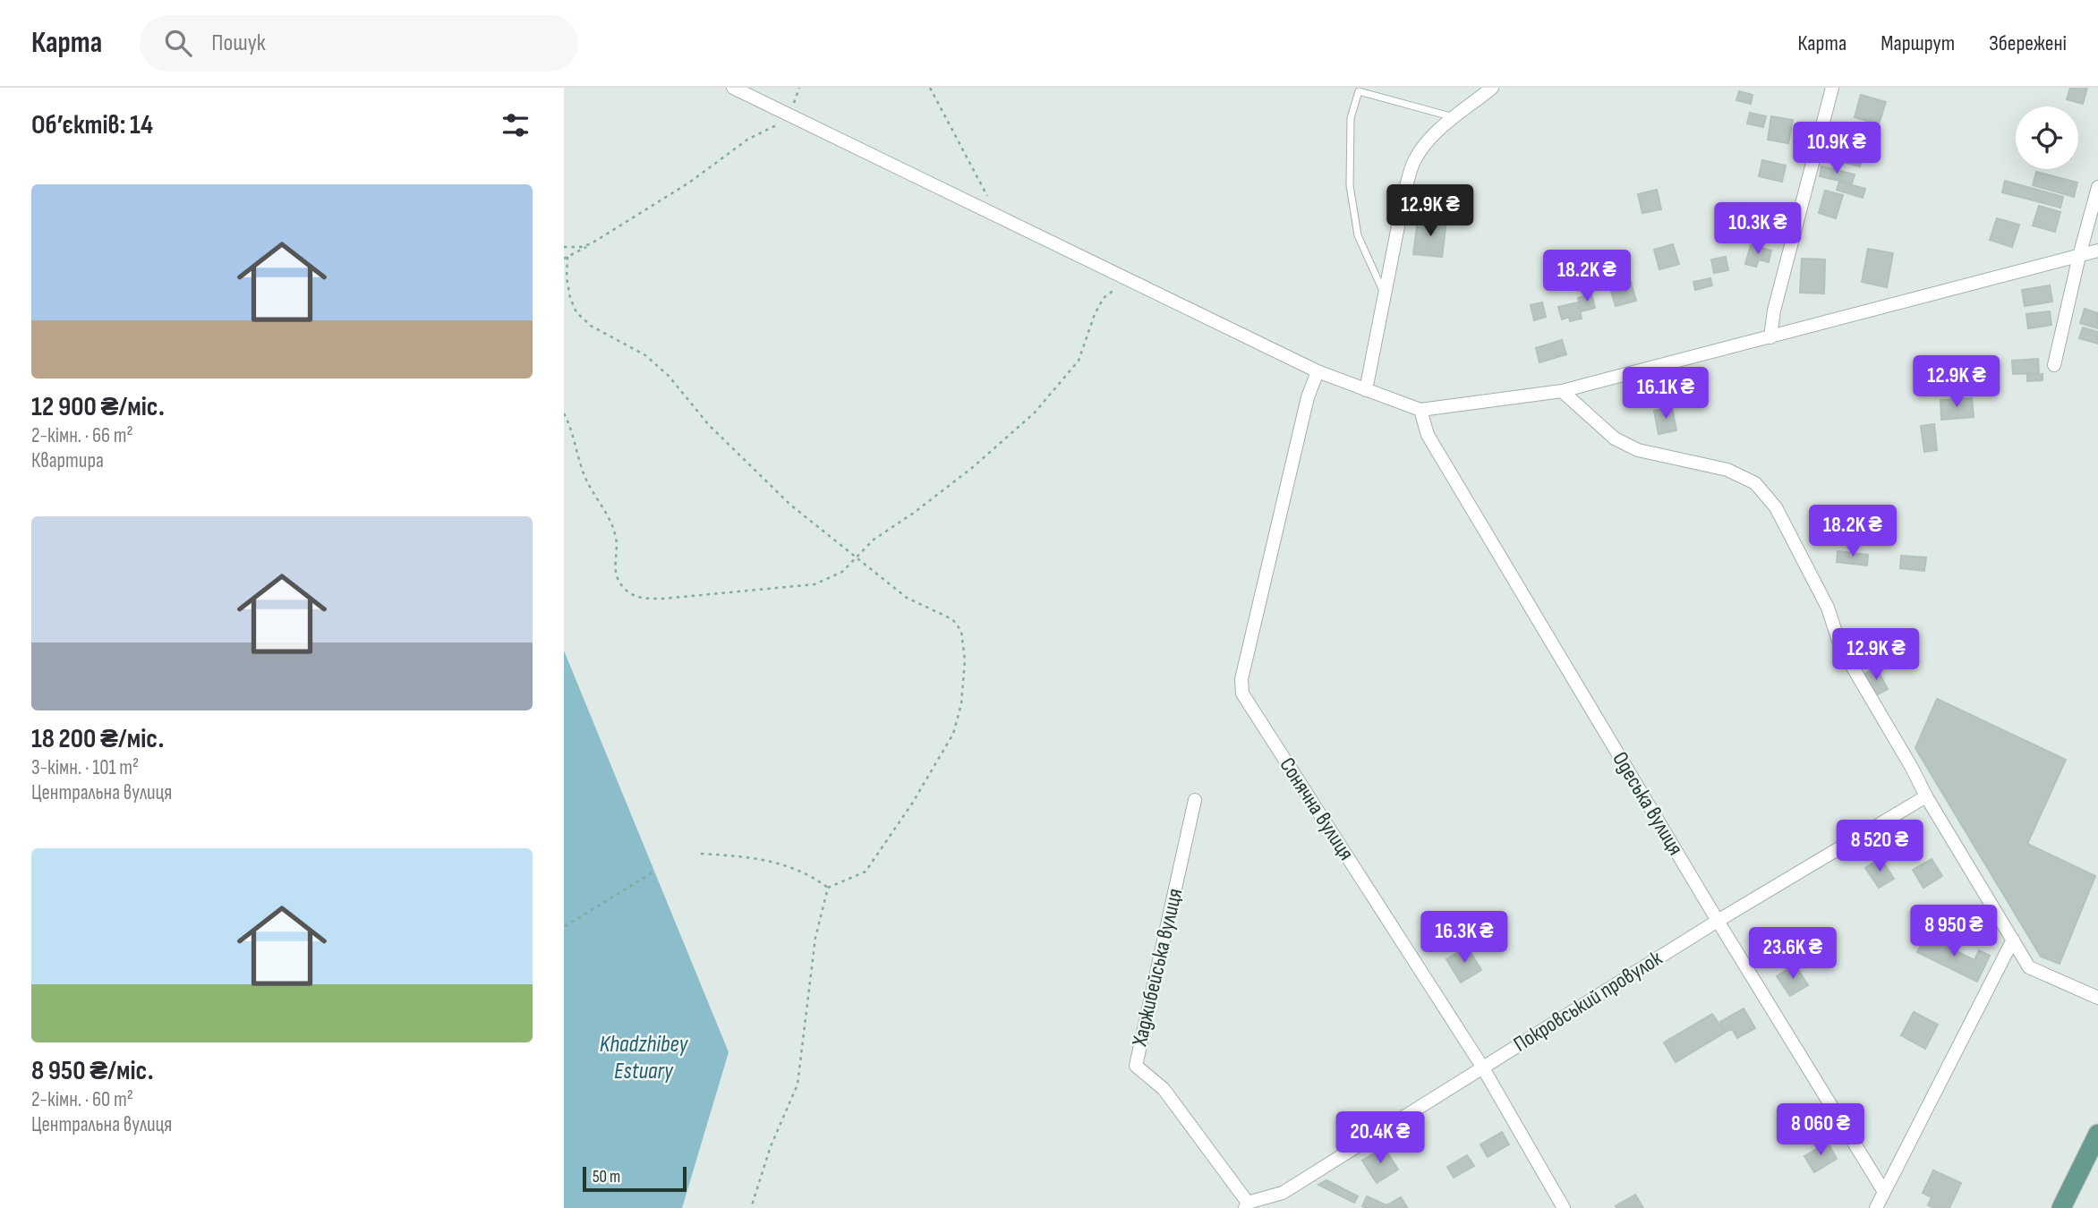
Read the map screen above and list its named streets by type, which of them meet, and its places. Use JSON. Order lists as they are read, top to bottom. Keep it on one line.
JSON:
{"streets":{"street":["Одеська вулиця","Сонячна вулиця","Хаджибейська вулиця","Покровський провулок"]},"crossings":[["Одеська вулиця","Покровський провулок"],["Сонячна вулиця","Покровський провулок"],["Хаджибейська вулиця","Покровський провулок"]],"water":["Khadzhibey Estuary"],"scale_bar":"50 m","page":{"header":"Карта","search":"Пошук","nav":["Карта","Маршрут","Збережені"],"heading":"Об’єктів: 14","price":["10.9K ₴","12.9K ₴","10.3K ₴","18.2K ₴","12.9K ₴","16.1K ₴","18.2K ₴","12.9K ₴","8 520 ₴","8 950 ₴","16.3K ₴","23.6K ₴","8 060 ₴","20.4K ₴"],"list":[{"name":"12 900 ₴/міс.","note":"2-кімн. · 66 m² · Квартира"},{"name":"18 200 ₴/міс.","note":"3-кімн. · 101 m² · Центральна вулиця"},{"name":"8 950 ₴/міс.","note":"2-кімн. · 60 m² · Центральна вулиця"}],"scale":"50 m"}}
